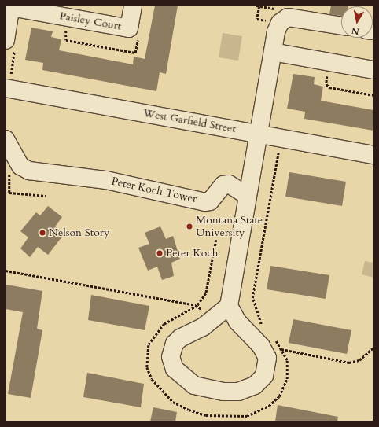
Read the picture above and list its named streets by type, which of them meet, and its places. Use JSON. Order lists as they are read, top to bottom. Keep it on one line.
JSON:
{"streets":{"street":["Paisley Court","West Garfield Street","Peter Koch Tower"]},"places":["Montana State University","Nelson Story","Peter Koch"],"north":"bottom"}
